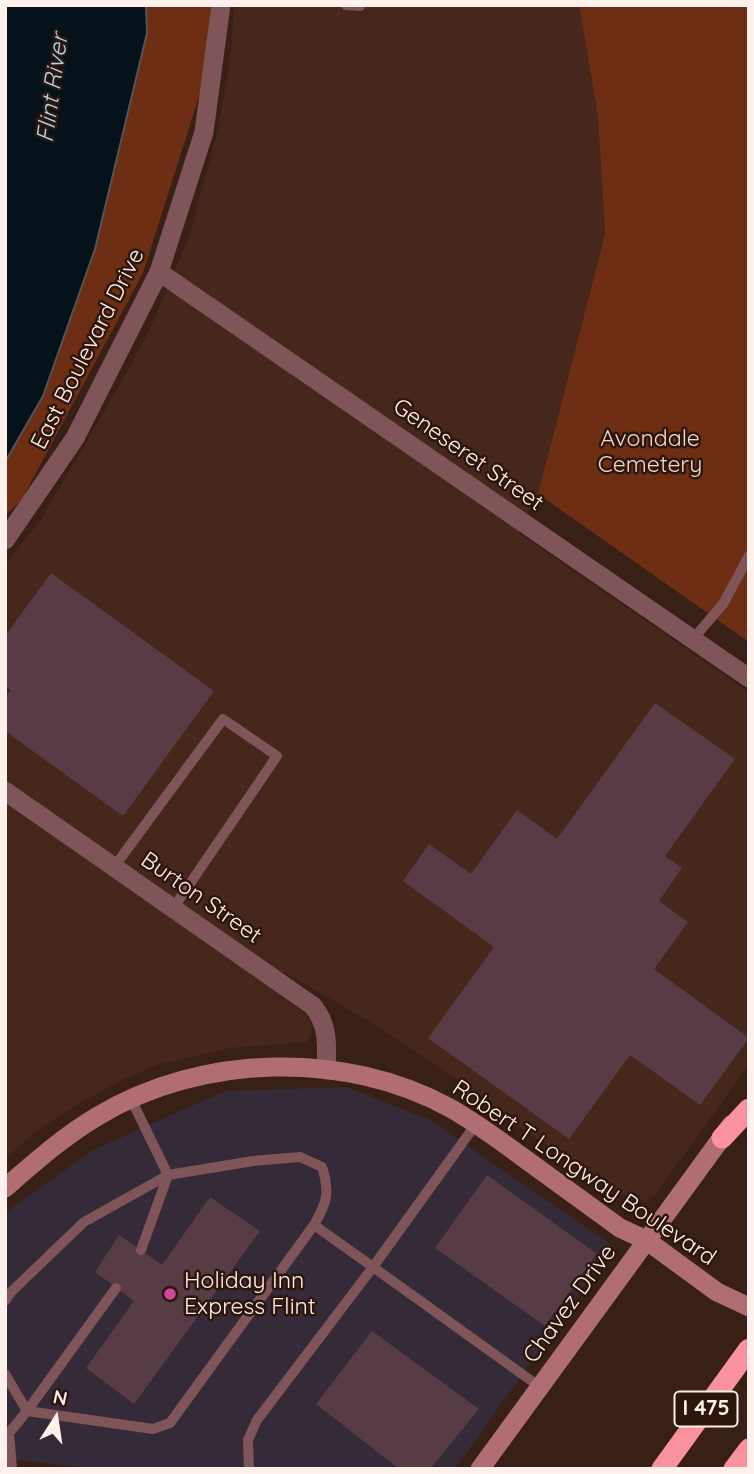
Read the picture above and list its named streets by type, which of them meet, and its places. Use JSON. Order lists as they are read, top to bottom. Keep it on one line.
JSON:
{"streets":{"highway":["I 475"],"main road":["Robert T Longway Boulevard","Chavez Drive"],"street":["East Boulevard Drive","Geneseret Street","Burton Street"]},"crossings":[["East Boulevard Drive","Geneseret Street"],["Burton Street","Robert T Longway Boulevard"],["Robert T Longway Boulevard","Chavez Drive"]],"water":["Flint River"],"parks":["Avondale Cemetery"],"places":["Holiday Inn Express Flint"],"north":"top"}
